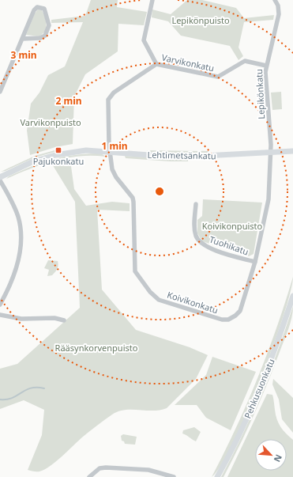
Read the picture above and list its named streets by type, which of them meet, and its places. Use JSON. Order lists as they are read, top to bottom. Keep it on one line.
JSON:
{"streets":{"street":["Varvikonkatu","Lepikönkatu","Lehtimetsänkatu","Tuohikatu","Koivikonkatu","Pehkusuonkatu"]},"crossings":[["Varvikonkatu","Lepikönkatu"],["Varvikonkatu","Lehtimetsänkatu"],["Varvikonkatu","Koivikonkatu"],["Lepikönkatu","Lehtimetsänkatu"],["Lepikönkatu","Koivikonkatu"],["Lehtimetsänkatu","Koivikonkatu"],["Tuohikatu","Koivikonkatu"]],"parks":["Lepikönpuisto","Varvikonpuisto","Koivikonpuisto","Rääsynkorvenpuisto"],"places":{"transit":["Pajukonkatu"]},"north":"bottom right","rings":["3 min","2 min","1 min"]}
